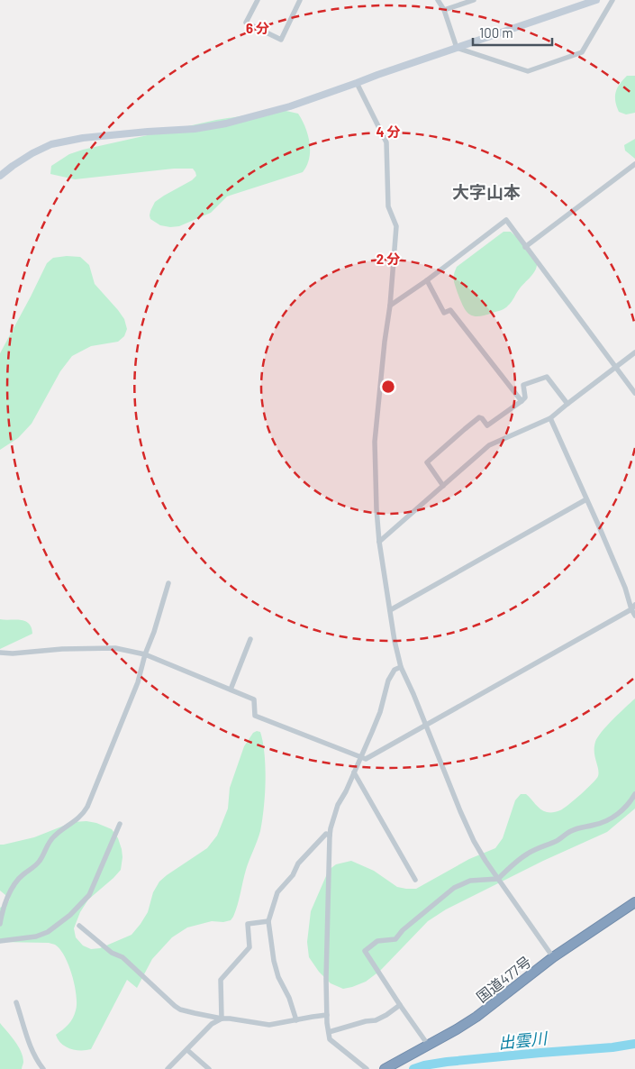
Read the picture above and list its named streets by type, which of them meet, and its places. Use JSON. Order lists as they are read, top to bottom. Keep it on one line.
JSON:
{"streets":{"highway":["国道477号"]},"districts":["大字山本"],"water":["出雲川"],"scale_bar":"100 m","rings":["6 分","4 分","2 分"]}
